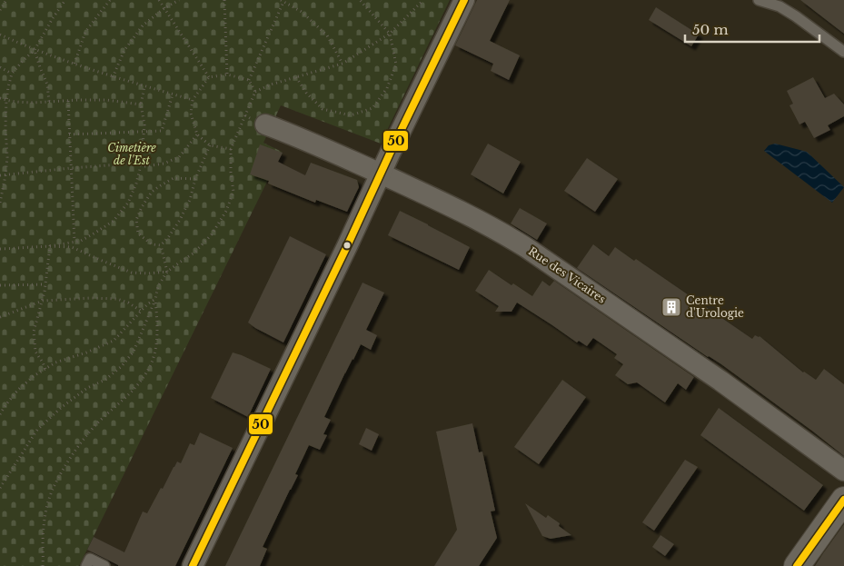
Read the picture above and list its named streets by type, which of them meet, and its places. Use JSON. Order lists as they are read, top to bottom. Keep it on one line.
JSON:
{"streets":{"street":["Rue des Vicaires"]},"parks":["Cimetière de l'Est"],"places":{"building":["Centre d'Urologie"]},"lines":["transit line 50"],"scale_bar":"50 m"}
